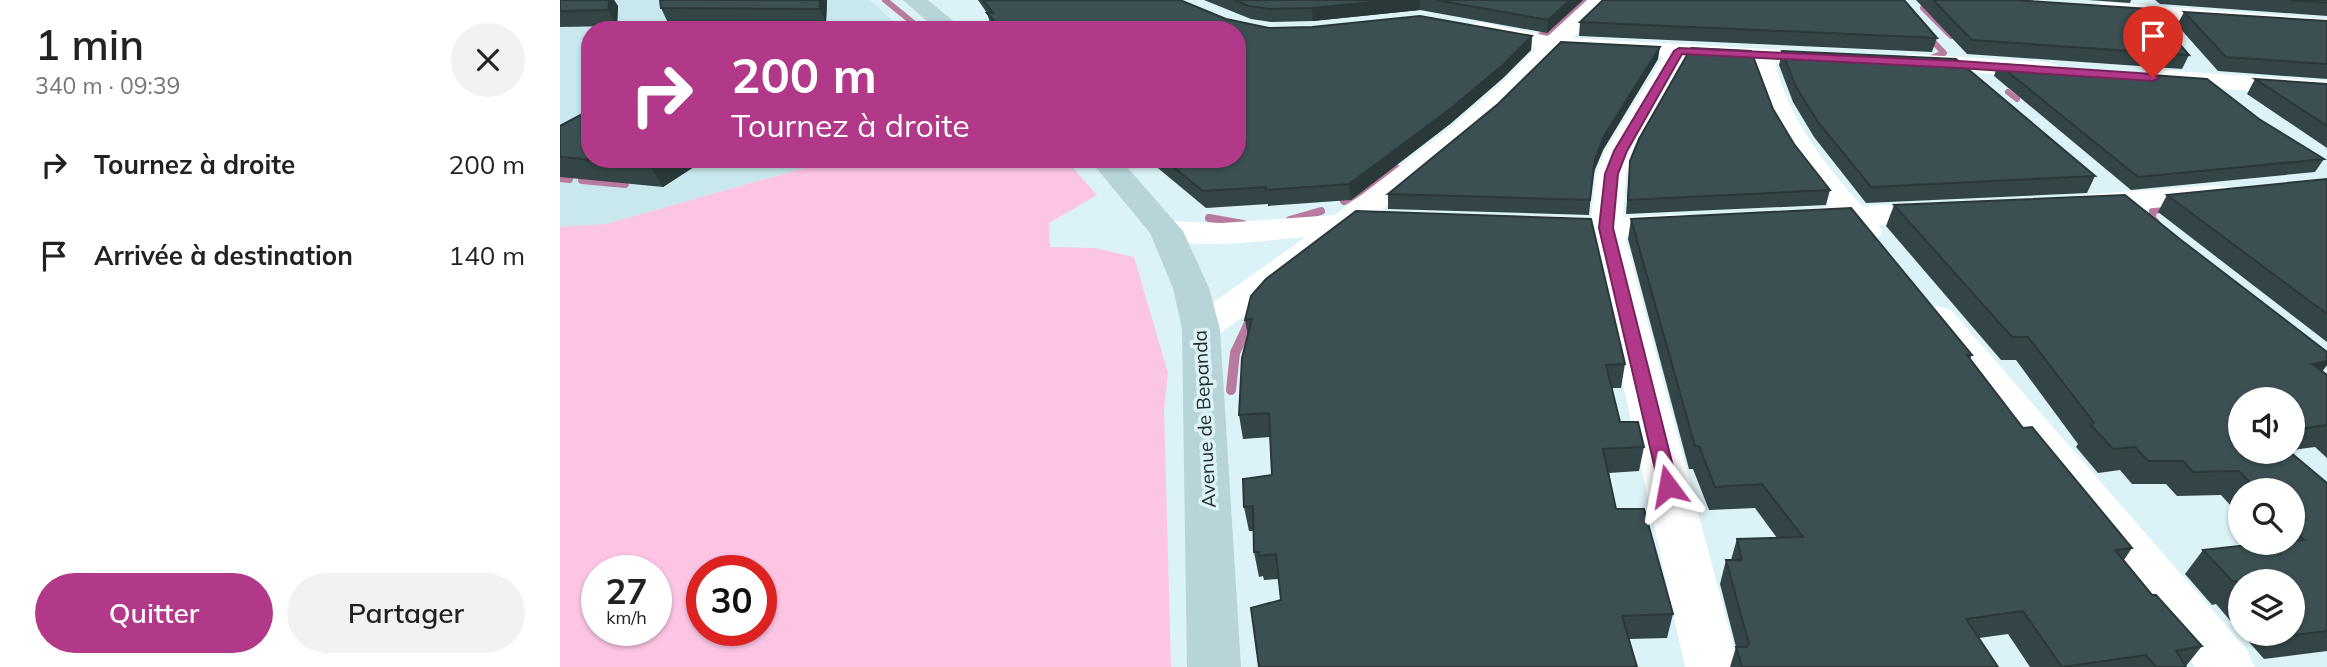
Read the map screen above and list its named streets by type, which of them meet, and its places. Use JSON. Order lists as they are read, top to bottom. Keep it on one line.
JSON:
{"streets":{"main road":["Avenue de Bepanda"]},"page":{"heading":["1 min","340 m · 09:39"],"turn":["200 m","Tournez à droite"],"list":[{"name":"Tournez à droite","value":"200 m"},{"name":"Arrivée à destination","value":"140 m"}],"speed":"27 km/h","limit":"30","buttons":["Quitter","Partager"]}}
